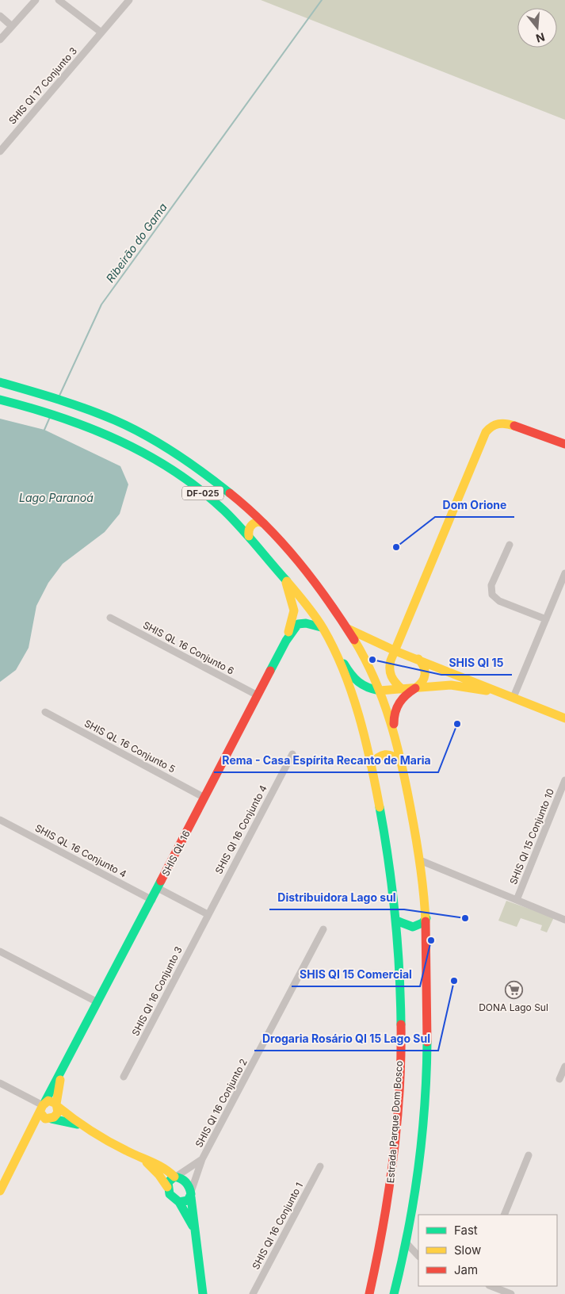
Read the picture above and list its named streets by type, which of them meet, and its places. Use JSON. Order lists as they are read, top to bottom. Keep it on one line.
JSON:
{"streets":{"main road":["DF-025","SHIS QL 16","Estrada Parque Dom Bosco"],"street":["SHIS QI 17 Conjunto 3","SHIS QL 16 Conjunto 6","SHIS QL 16 Conjunto 5","SHIS QI 16 Conjunto 4","SHIS QI 15 Conjunto 10","SHIS QL 16 Conjunto 4","SHIS QI 16 Conjunto 3","SHIS QI 16 Conjunto 2","SHIS QI 16 Conjunto 1"]},"crossings":[["SHIS QL 16 Conjunto 6","SHIS QL 16"],["SHIS QL 16 Conjunto 5","SHIS QL 16"],["SHIS QI 16 Conjunto 4","SHIS QI 16 Conjunto 3"],["SHIS QL 16 Conjunto 4","SHIS QL 16"],["SHIS QL 16","Estrada Parque Dom Bosco"]],"water":["Ribeirão do Gama","Lago Paranoá"],"places":{"other":["Dom Orione","SHIS QI 15","Rema - Casa Espírita Recanto de Maria","Distribuidora Lago sul","SHIS QI 15 Comercial","Drogaria Rosário QI 15 Lago Sul"],"supermarket":["DONA Lago Sul"]},"legend":["Fast","Slow","Jam"],"north":"bottom"}
